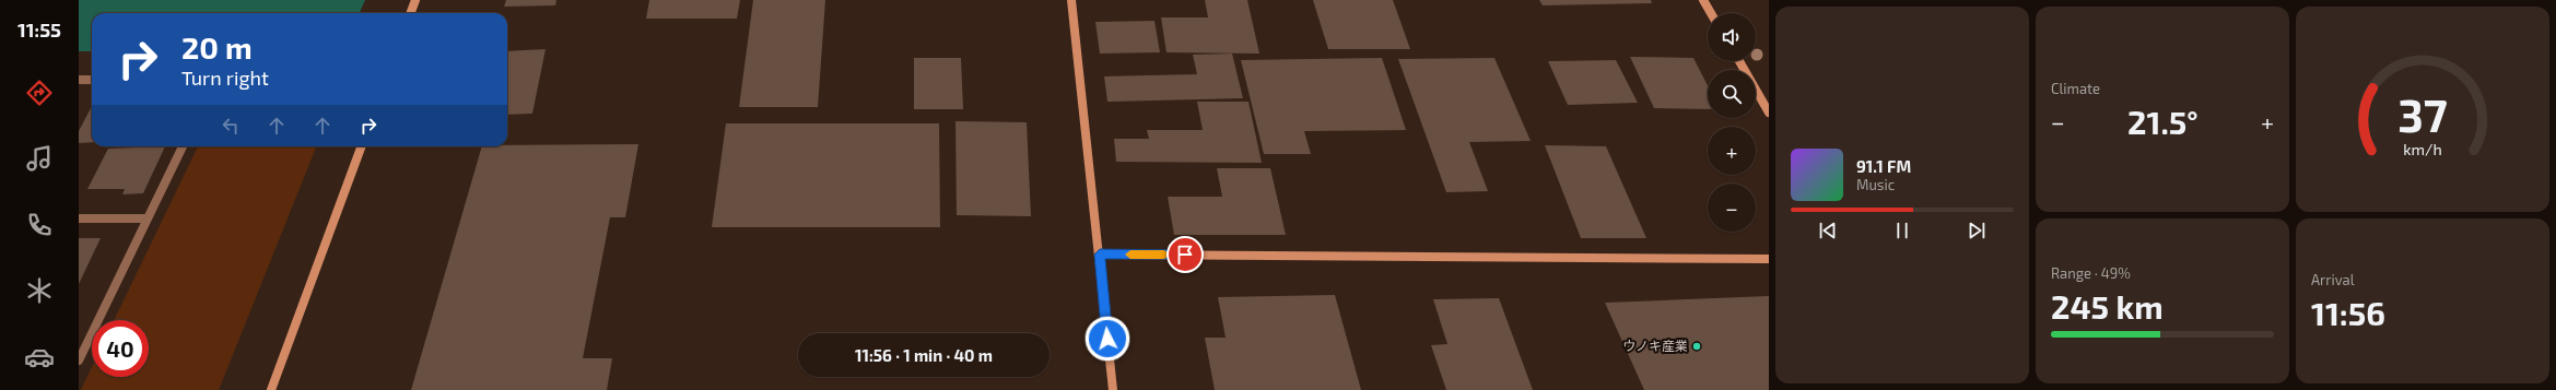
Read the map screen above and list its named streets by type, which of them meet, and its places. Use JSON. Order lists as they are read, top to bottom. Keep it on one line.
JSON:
{"places":["ウノキ産業"],"page":{"tabs":"11:55","tile":["Climate",["Range · 49%","245 km"],["Arrival","11:56"]],"map_buttons":["+","−"],"turn":["20 m","Turn right"],"heat":["−","21.5°","+"],"song":["91.1 FM","Music"],"limit":"40","trip":"11:56 · 1 min · 40 m","gauge":["37","km/h"]}}
